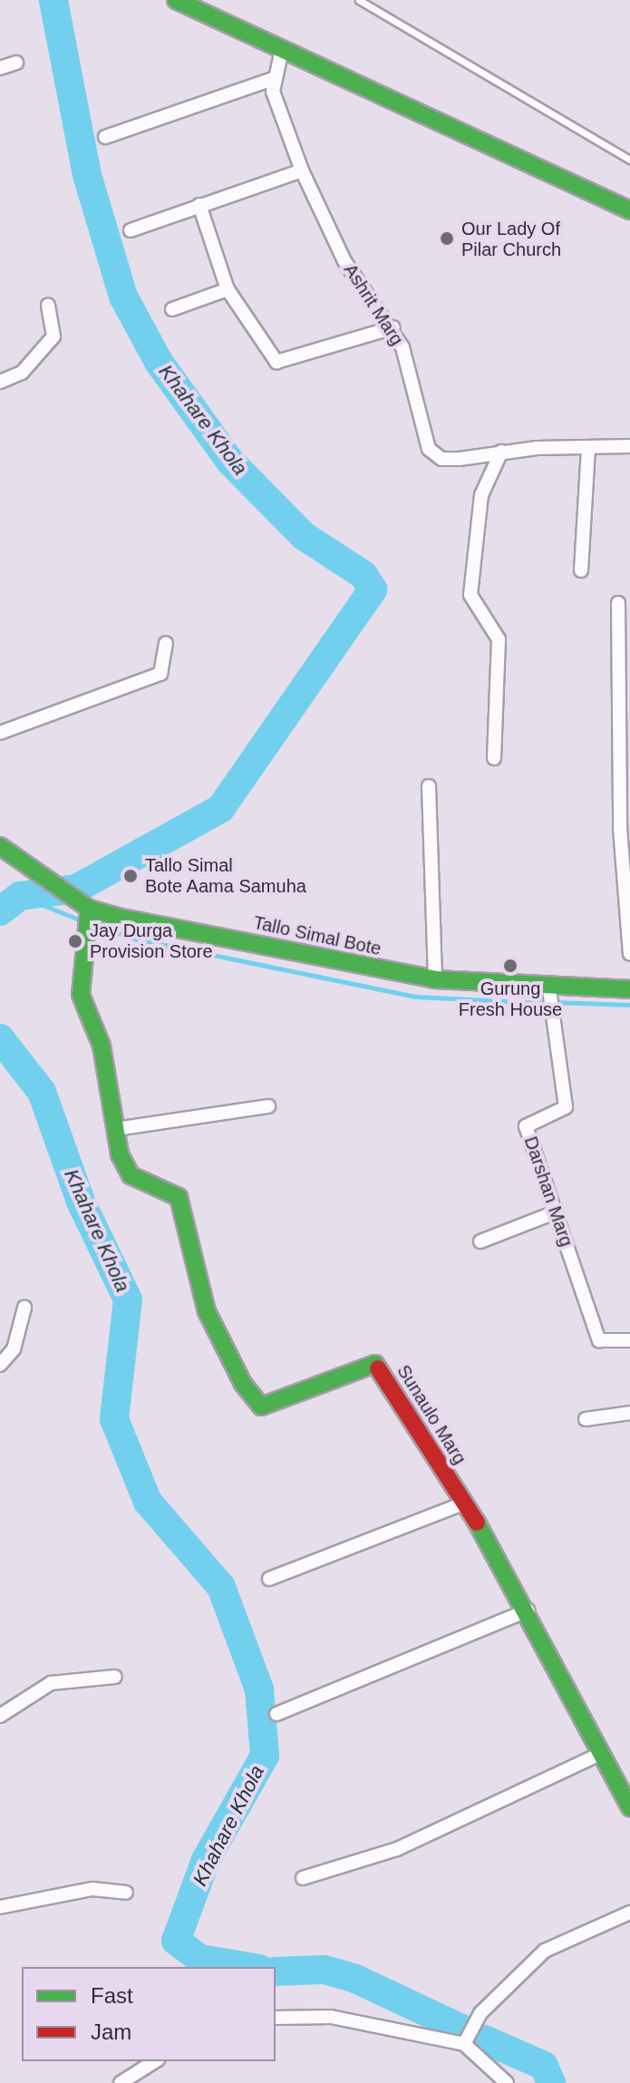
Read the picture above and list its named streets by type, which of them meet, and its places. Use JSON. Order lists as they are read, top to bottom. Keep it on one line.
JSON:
{"streets":{"street":["Ashrit Marg","Tallo Simal Bote","Darshan Marg","Sunaulo Marg"]},"crossings":[["Tallo Simal Bote","Darshan Marg"],["Tallo Simal Bote","Sunaulo Marg"]],"water":["Khahare Khola"],"places":["Our Lady Of Pilar Church","Tallo Simal Bote Aama Samuha","Jay Durga Provision Store","Gurung Fresh House"],"legend":["Fast","Jam"]}
